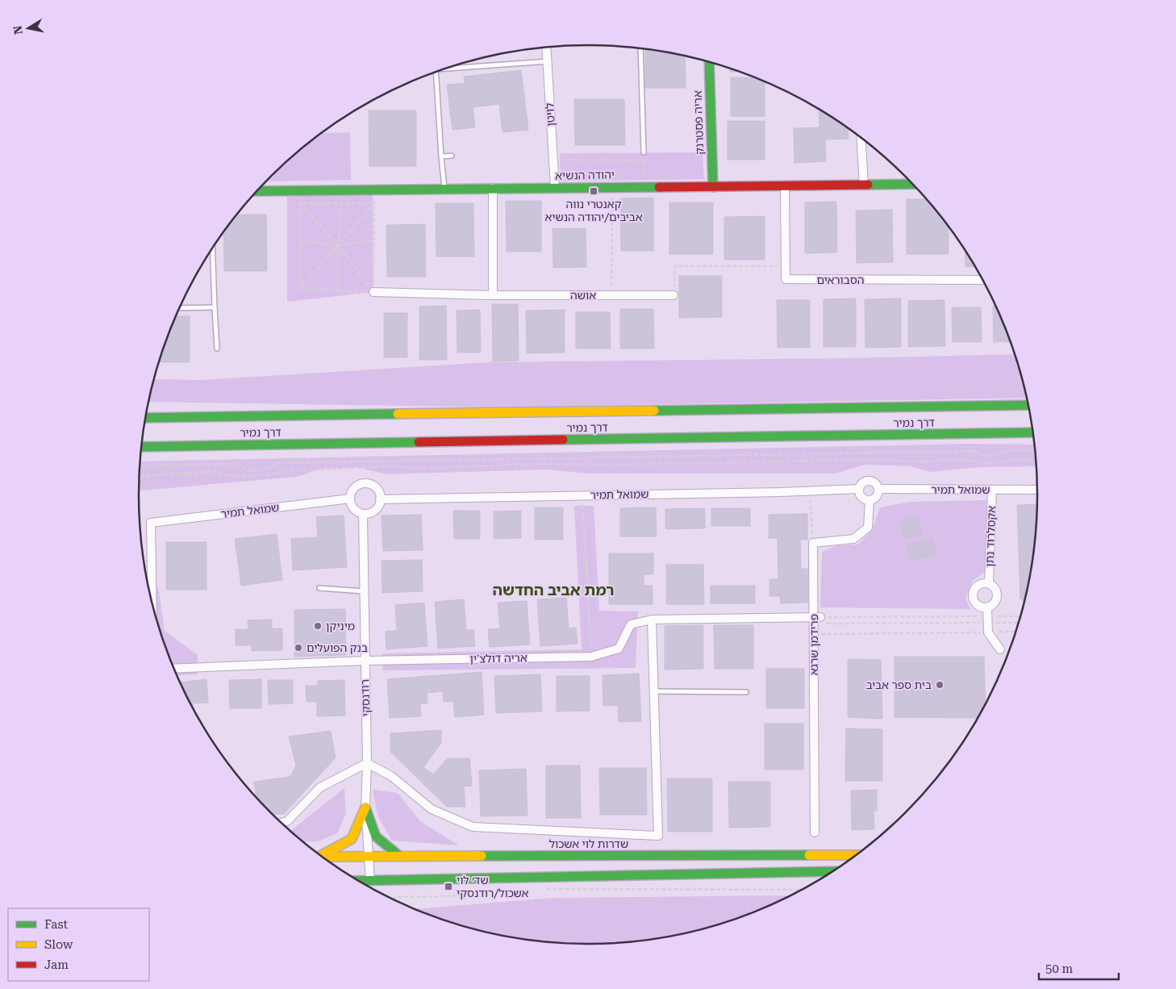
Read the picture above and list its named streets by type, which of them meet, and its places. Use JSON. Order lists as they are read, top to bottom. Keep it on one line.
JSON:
{"streets":{"main road":["אריה פסטרנק","יהודה הנשיא","דרך נמיר","שדרות לוי אשכול"],"street":["לויטן","הסבוראים","אושה","שמואל תמיר","אקסלרוד נתן","פרידמן שרגא","אריה דולצ'ין","רודנסקי"]},"crossings":[["לויטן","יהודה הנשיא"],["אריה פסטרנק","יהודה הנשיא"],["שמואל תמיר","אקסלרוד נתן"],["שמואל תמיר","רודנסקי"],["פרידמן שרגא","אריה דולצ'ין"],["אריה דולצ'ין","רודנסקי"],["רודנסקי","שדרות לוי אשכול"]],"districts":["רמת אביב החדשה"],"places":{"transit":["קאנטרי נווה אביבים/יהודה הנשיא","שד׳ לוי אשכול/רודנסקי"],"other":["מיניקן","בנק הפועלים","בית ספר אביב"]},"legend":["Fast","Slow","Jam"],"scale_bar":"50 m","north":"left"}
